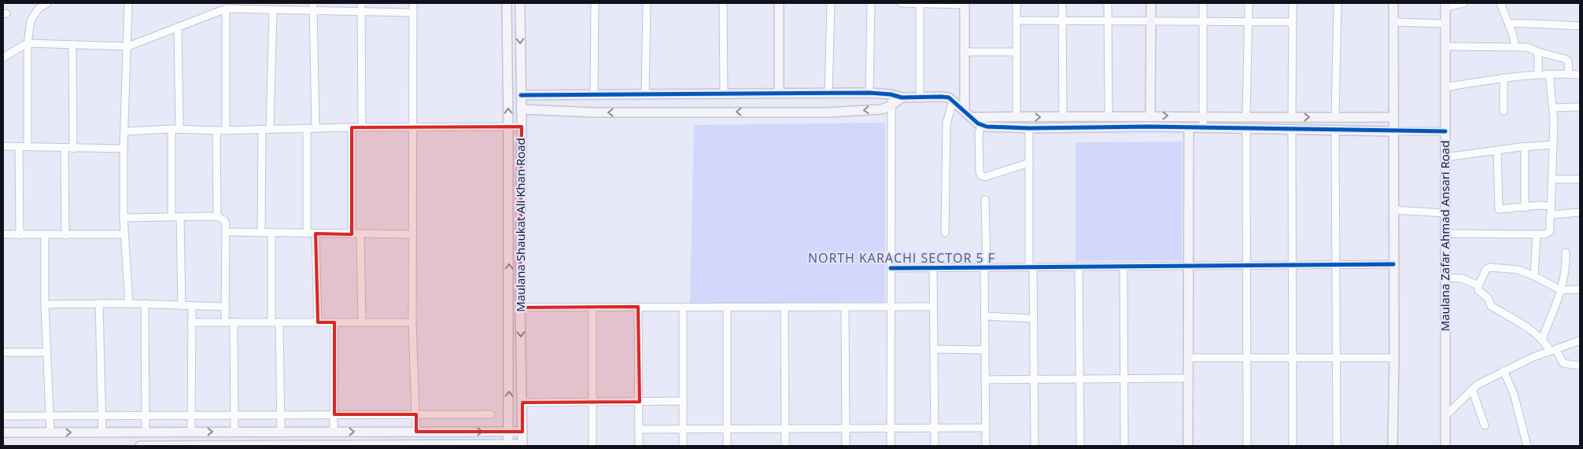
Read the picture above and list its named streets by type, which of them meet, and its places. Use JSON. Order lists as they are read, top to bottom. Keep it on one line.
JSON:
{"streets":{"street":["Maulana Shaukat Ali Khan Road","Maulana Zafar Ahmad Ansari Road"]},"districts":["NORTH KARACHI SECTOR 5 F"]}
